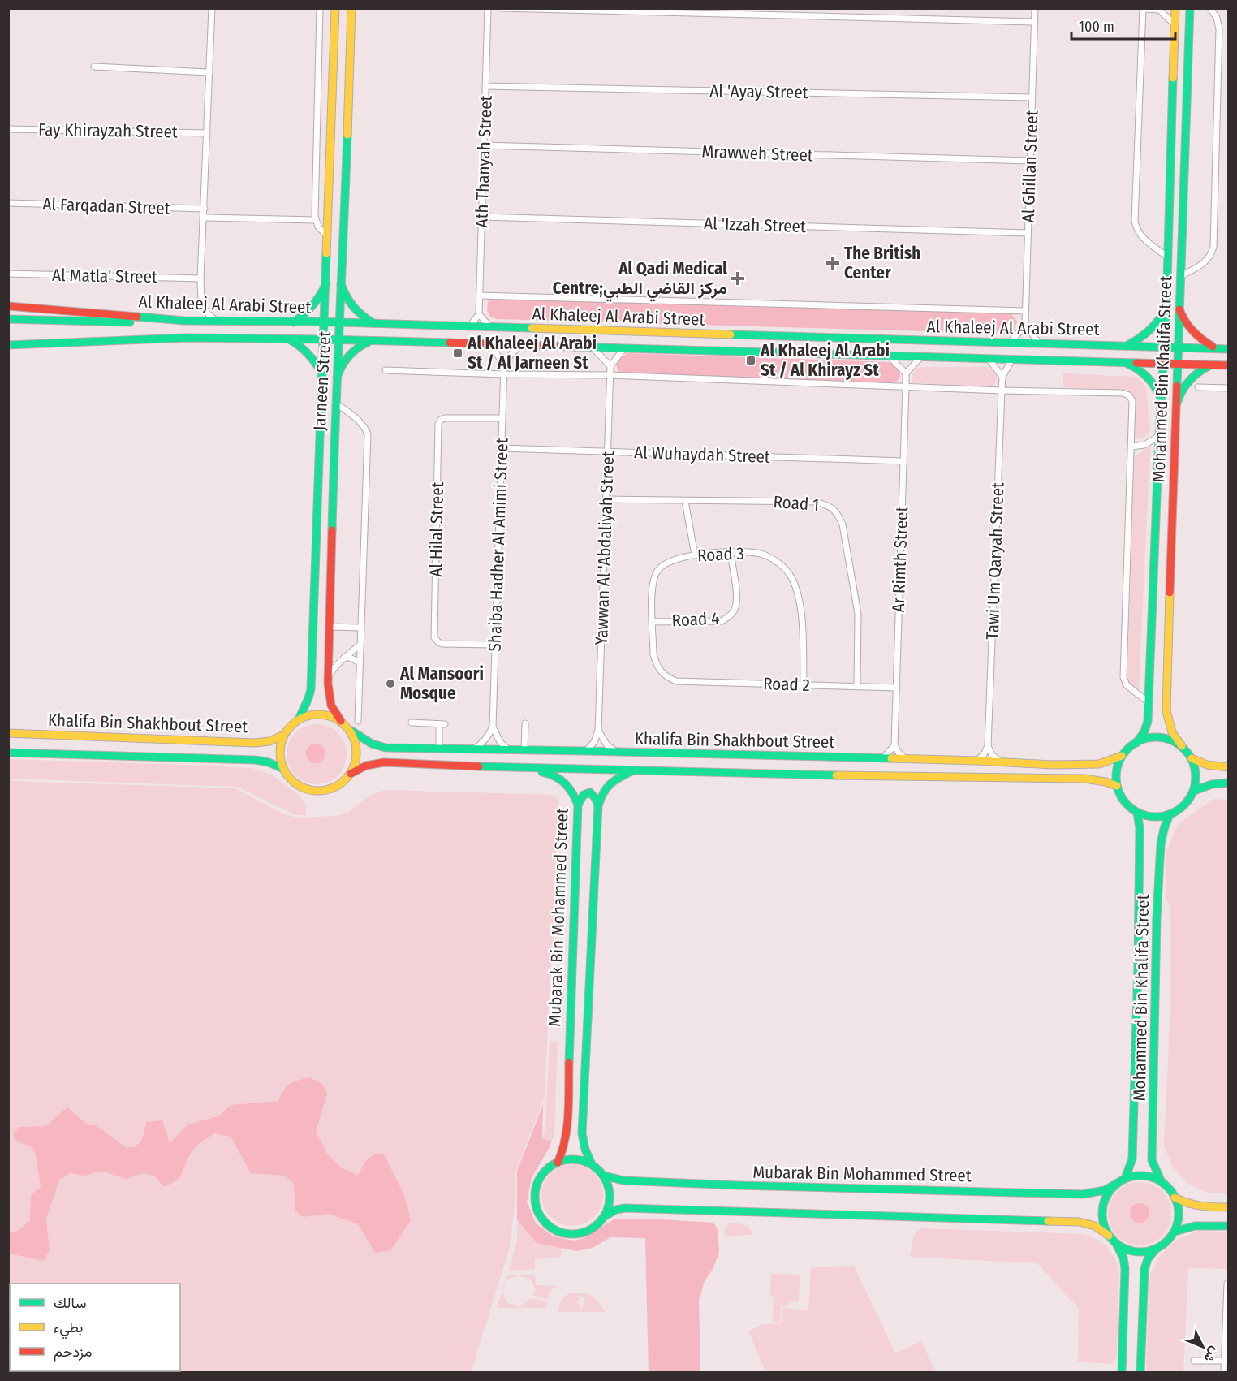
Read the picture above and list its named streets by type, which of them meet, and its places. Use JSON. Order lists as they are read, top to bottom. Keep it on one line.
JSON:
{"streets":{"main road":["Al Khaleej Al Arabi Street","Mohammed Bin Khalifa Street","Jarneen Street","Khalifa Bin Shakhbout Street","Mubarak Bin Mohammed Street"],"street":["Al 'Ayay Street","Fay Khirayzah Street","Mrawweh Street","Ath Thanyah Street","Al Ghillan Street","Al Farqadan Street","Al 'Izzah Street","Al Matla' Street","Al Wuhaydah Street","Road 1","Al Hilal Street","Shaiba Hadher Al Amimi Street","Yawwan Al 'Abdaliyah Street","Road 3","Ar Rimth Street","Tawi Um Qaryah Street","Road 4","Road 2"]},"crossings":[["Al 'Ayay Street","Ath Thanyah Street"],["Al 'Ayay Street","Al Ghillan Street"],["Mrawweh Street","Ath Thanyah Street"],["Mrawweh Street","Al Ghillan Street"],["Ath Thanyah Street","Al 'Izzah Street"],["Ath Thanyah Street","Al Khaleej Al Arabi Street"],["Al Ghillan Street","Al 'Izzah Street"],["Al Ghillan Street","Al Khaleej Al Arabi Street"],["Al Matla' Street","Al Khaleej Al Arabi Street"],["Al Matla' Street","Jarneen Street"],["Al Khaleej Al Arabi Street","Mohammed Bin Khalifa Street"],["Al Khaleej Al Arabi Street","Jarneen Street"],["Al Khaleej Al Arabi Street","Tawi Um Qaryah Street"],["Mohammed Bin Khalifa Street","Khalifa Bin Shakhbout Street"],["Mohammed Bin Khalifa Street","Mubarak Bin Mohammed Street"],["Jarneen Street","Khalifa Bin Shakhbout Street"],["Al Wuhaydah Street","Shaiba Hadher Al Amimi Street"],["Al Wuhaydah Street","Yawwan Al 'Abdaliyah Street"],["Al Wuhaydah Street","Ar Rimth Street"],["Road 1","Yawwan Al 'Abdaliyah Street"],["Road 1","Road 2"],["Al Hilal Street","Shaiba Hadher Al Amimi Street"],["Yawwan Al 'Abdaliyah Street","Khalifa Bin Shakhbout Street"],["Road 3","Road 4"],["Road 3","Road 2"],["Ar Rimth Street","Road 2"],["Khalifa Bin Shakhbout Street","Mubarak Bin Mohammed Street"]],"places":{"health":["The British Center","Al Qadi Medical Centre;مركز القاضي الطبي"],"transit":["Al Khaleej Al Arabi St / Al Jarneen St","Al Khaleej Al Arabi St / Al Khirayz St"],"other":["Al Mansoori Mosque"]},"legend":["سالك","بطيء","مزدحم"],"scale_bar":"100 m","north":"bottom right"}
